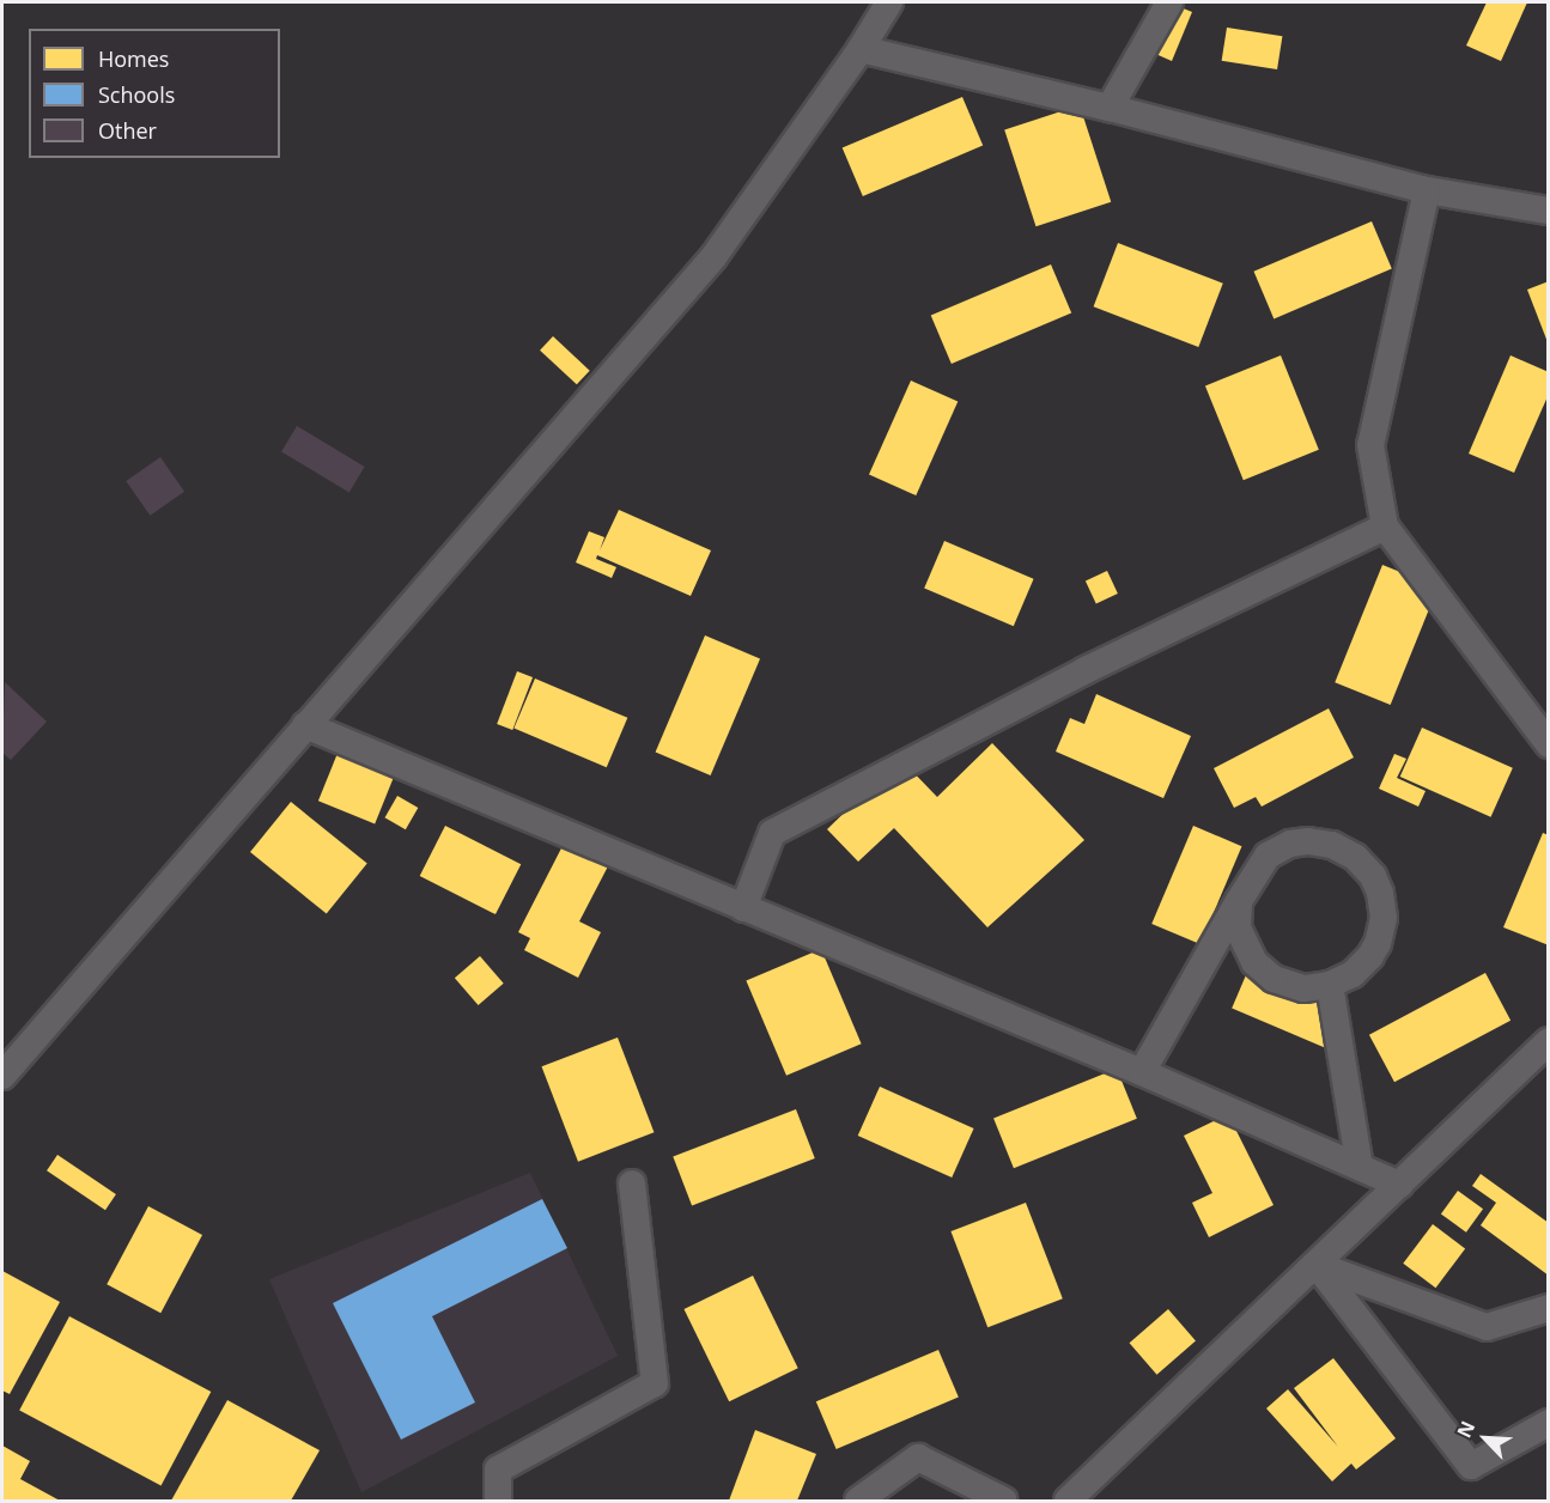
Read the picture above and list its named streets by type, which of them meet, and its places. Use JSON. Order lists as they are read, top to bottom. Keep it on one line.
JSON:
{"legend":["Homes","Schools","Other"],"north":"top left"}
